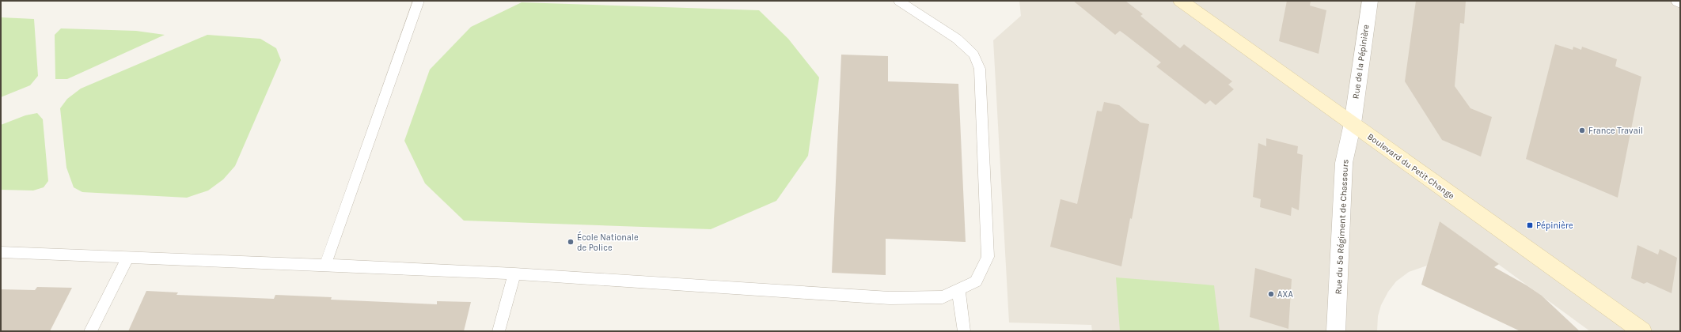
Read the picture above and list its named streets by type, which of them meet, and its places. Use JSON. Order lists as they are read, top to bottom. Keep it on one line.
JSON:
{"streets":{"main road":["Boulevard du Petit Change"],"street":["Rue de la Pépinière","Rue du 5e Régiment de Chasseurs"]},"crossings":[["Rue de la Pépinière","Boulevard du Petit Change"],["Rue de la Pépinière","Rue du 5e Régiment de Chasseurs"],["Boulevard du Petit Change","Rue du 5e Régiment de Chasseurs"]],"places":{"other":["France Travail","École Nationale de Police","AXA"],"transit":["Pépinière"]}}
